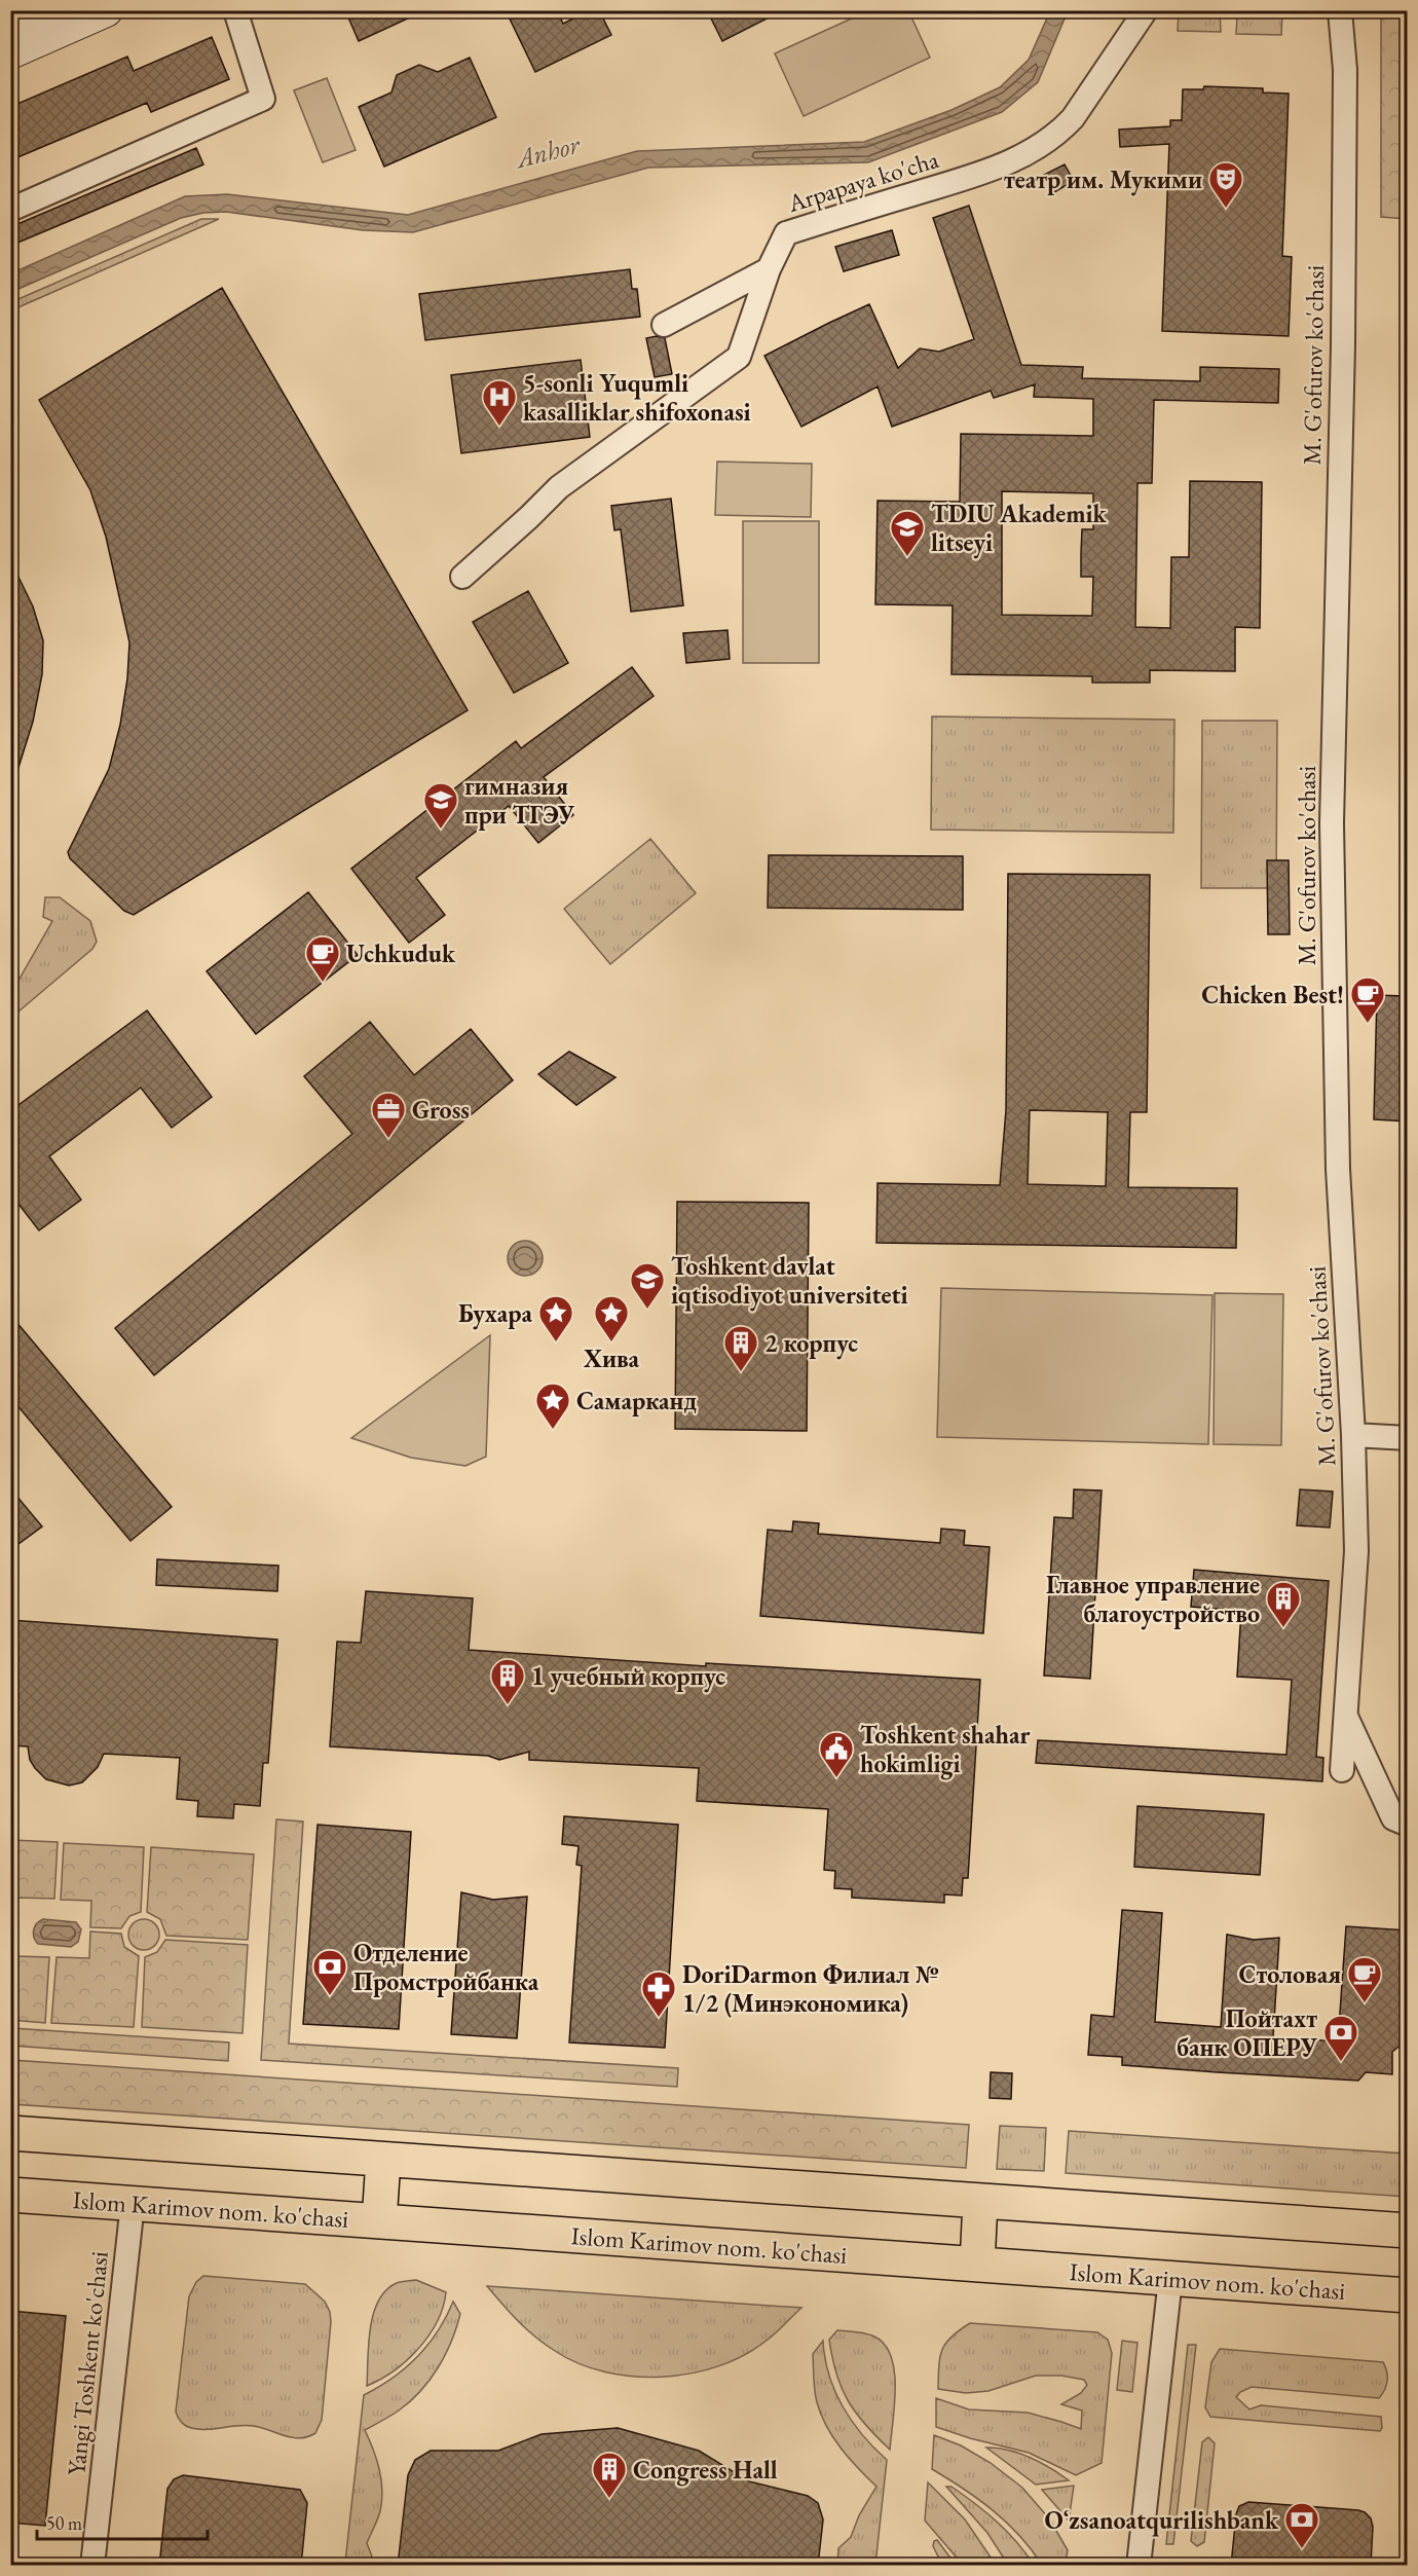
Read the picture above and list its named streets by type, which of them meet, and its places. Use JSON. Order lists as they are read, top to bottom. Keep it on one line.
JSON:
{"streets":{"main road":["Islom Karimov nom. ko'chasi"],"street":["Arpapaya ko'cha","M. G'ofurov ko'chasi","Yangi Toshkent ko'chasi"]},"crossings":[["Islom Karimov nom. ko'chasi","Yangi Toshkent ko'chasi"]],"water":["Anhor"],"places":{"theatre":["театр им. Мукими"],"hospital":["5-sonli Yuqumli kasalliklar shifoxonasi"],"school or university":["TDIU Akademik litseyi","гимназия при ТГЭУ","Toshkent davlat iqtisodiyot universiteti"],"cafe":["Uchkuduk","Chicken Best!","Столовая"],"office":["Gross"],"place":["Бухара","Хива","Самарканд"],"building":["2 корпус","Главное управление благоустройство","1 учебный корпус","Congress Hall"],"public building":["Toshkent shahar hokimligi"],"bank":["Отделение Промстройбанка","Пойтахт банк ОПЕРУ","Oʻzsanoatqurilishbank"],"pharmacy":["DoriDarmon Филиал № 1/2 (Минэкономика)"]},"scale_bar":"50 m"}
